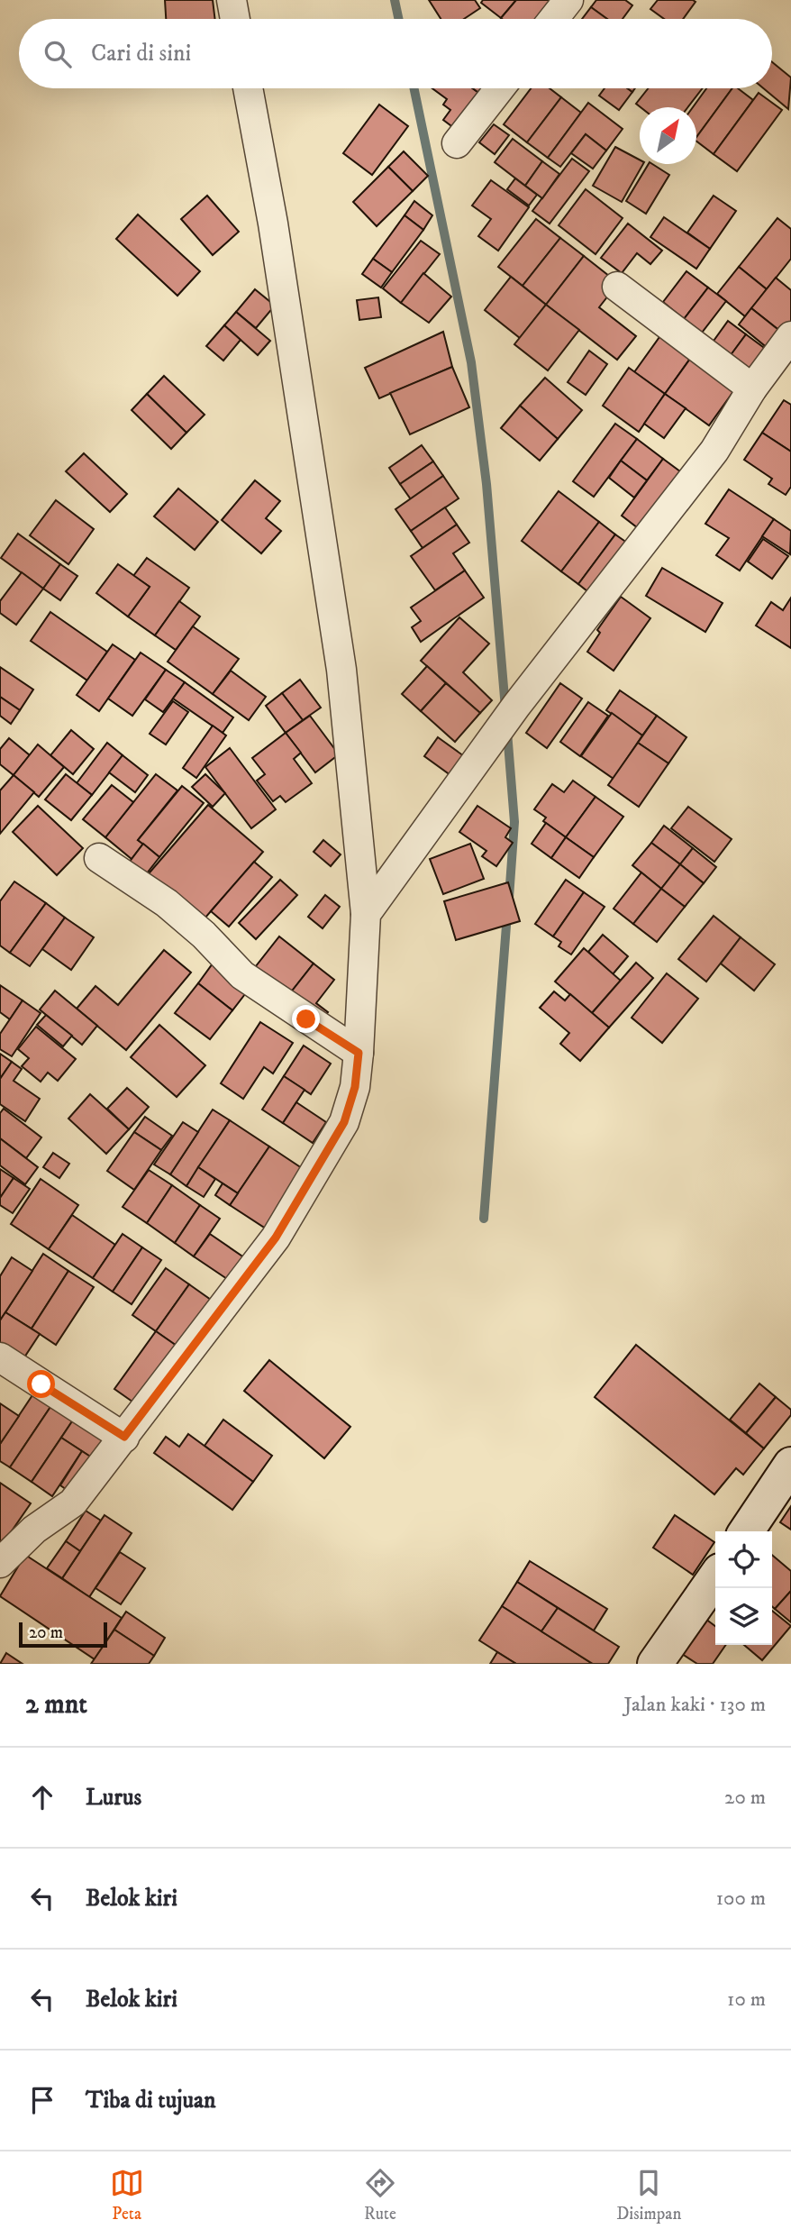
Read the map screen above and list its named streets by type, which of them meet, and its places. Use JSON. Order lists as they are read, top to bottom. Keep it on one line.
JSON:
{"scale_bar":"20 m","north":"top right","page":{"search":"Cari di sini","scale":"20 m","heading":["2 mnt","Jalan kaki · 130 m"],"list":[["Lurus","20 m"],["Belok kiri","100 m"],["Belok kiri","10 m"],"Tiba di tujuan"],"nav":["Peta","Rute","Disimpan"]}}
